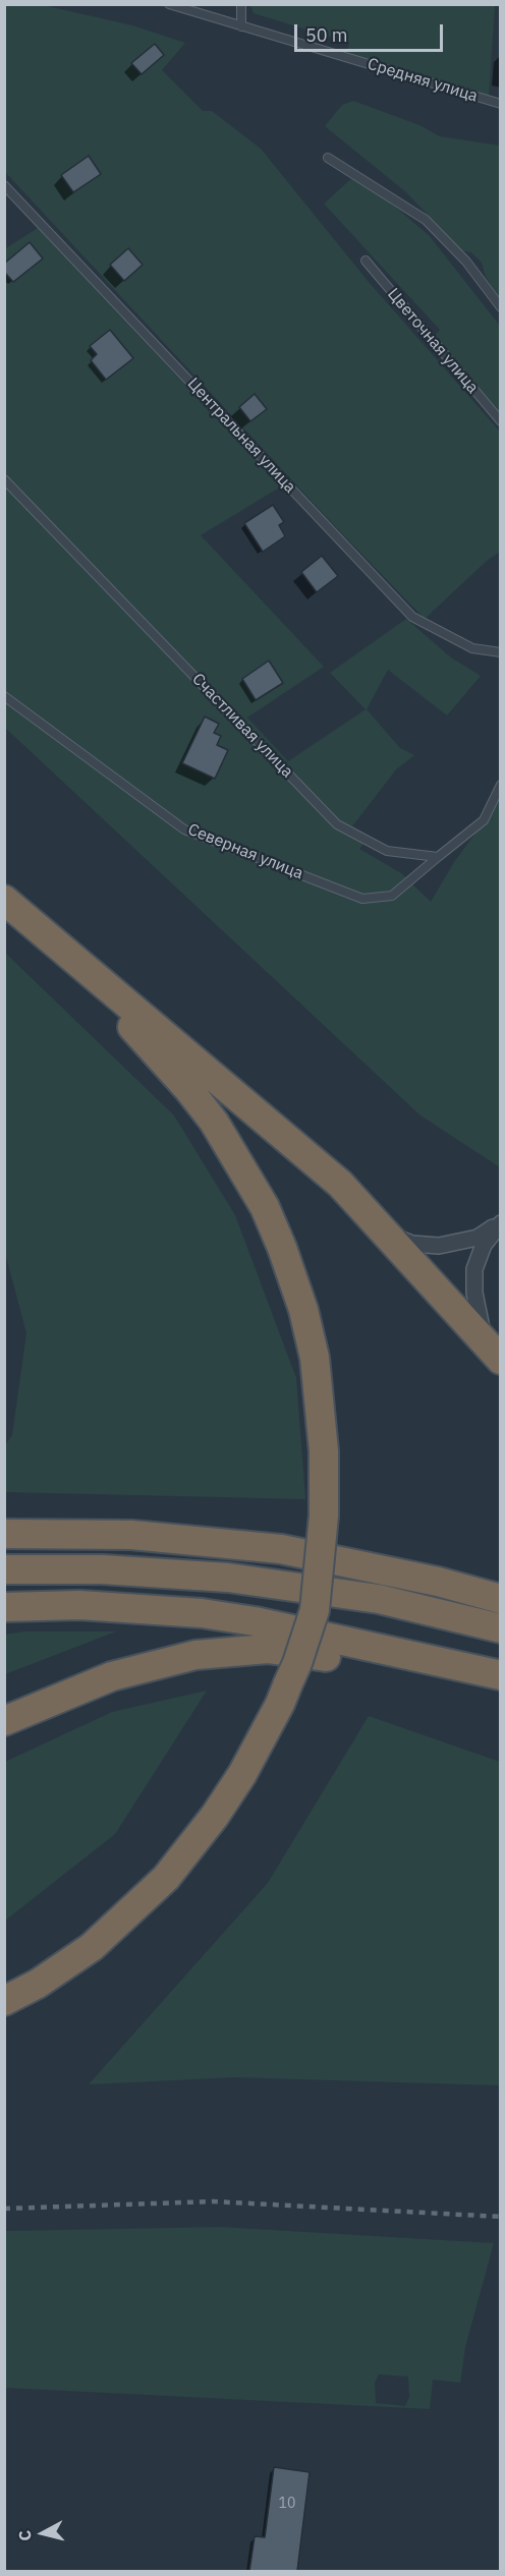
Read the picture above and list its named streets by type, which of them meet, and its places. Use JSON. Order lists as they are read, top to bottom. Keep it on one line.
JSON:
{"streets":{"lane":["Средняя улица","Цветочная улица","Центральная улица","Счастливая улица","Северная улица"]},"crossings":[["Счастливая улица","Северная улица"]],"house_numbers":["10"],"scale_bar":"50 m","north":"left"}
